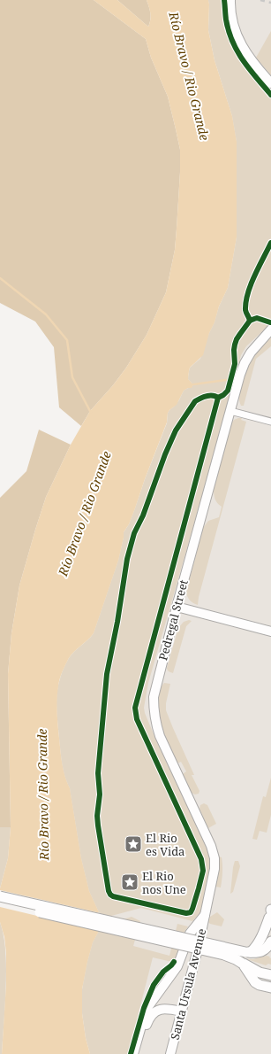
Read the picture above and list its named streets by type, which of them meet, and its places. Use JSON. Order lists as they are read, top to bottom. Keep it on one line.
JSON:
{"streets":{"main road":["Pedregal Street","Santa Ursula Avenue"]},"crossings":[["Pedregal Street","Santa Ursula Avenue"]],"water":["Río Bravo / Rio Grande"],"places":{"place":["El Rio es Vida","El Rio nos Une"]}}
